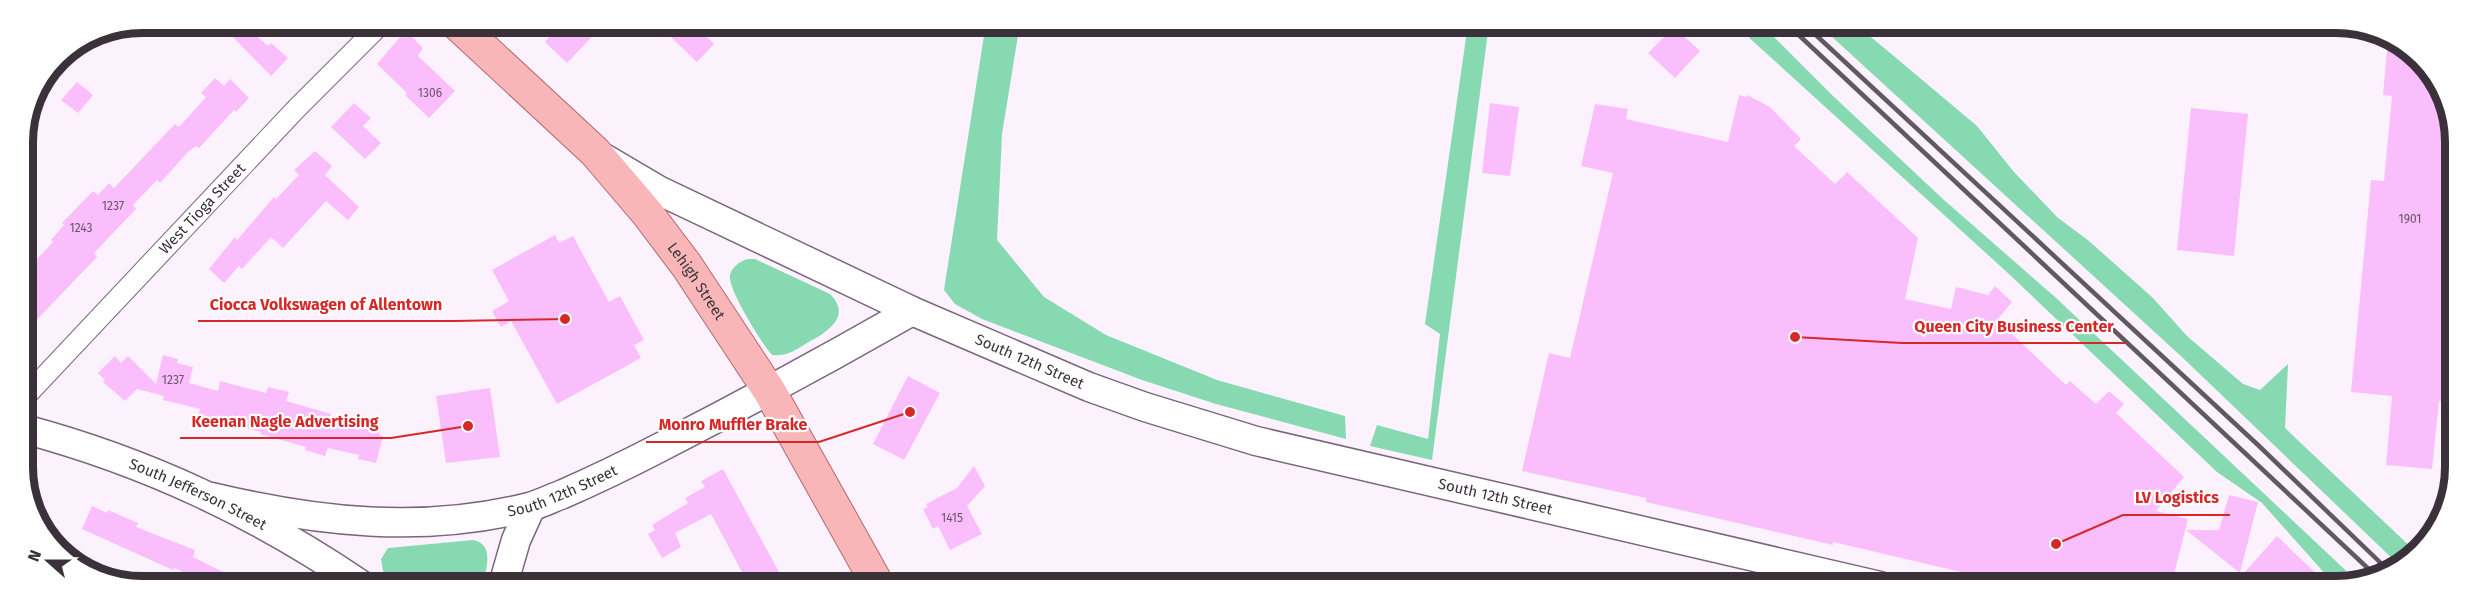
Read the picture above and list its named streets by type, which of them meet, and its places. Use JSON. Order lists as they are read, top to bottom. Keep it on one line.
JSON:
{"streets":{"main road":["Lehigh Street"],"street":["West Tioga Street","South 12th Street","South Jefferson Street"]},"crossings":[["Lehigh Street","South 12th Street"],["South 12th Street","South Jefferson Street"]],"places":["Ciocca Volkswagen of Allentown","Queen City Business Center","Monro Muffler Brake","Keenan Nagle Advertising","LV Logistics"],"house_numbers":["1306","1237","1901","1243","1237","1415"],"north":"left"}
